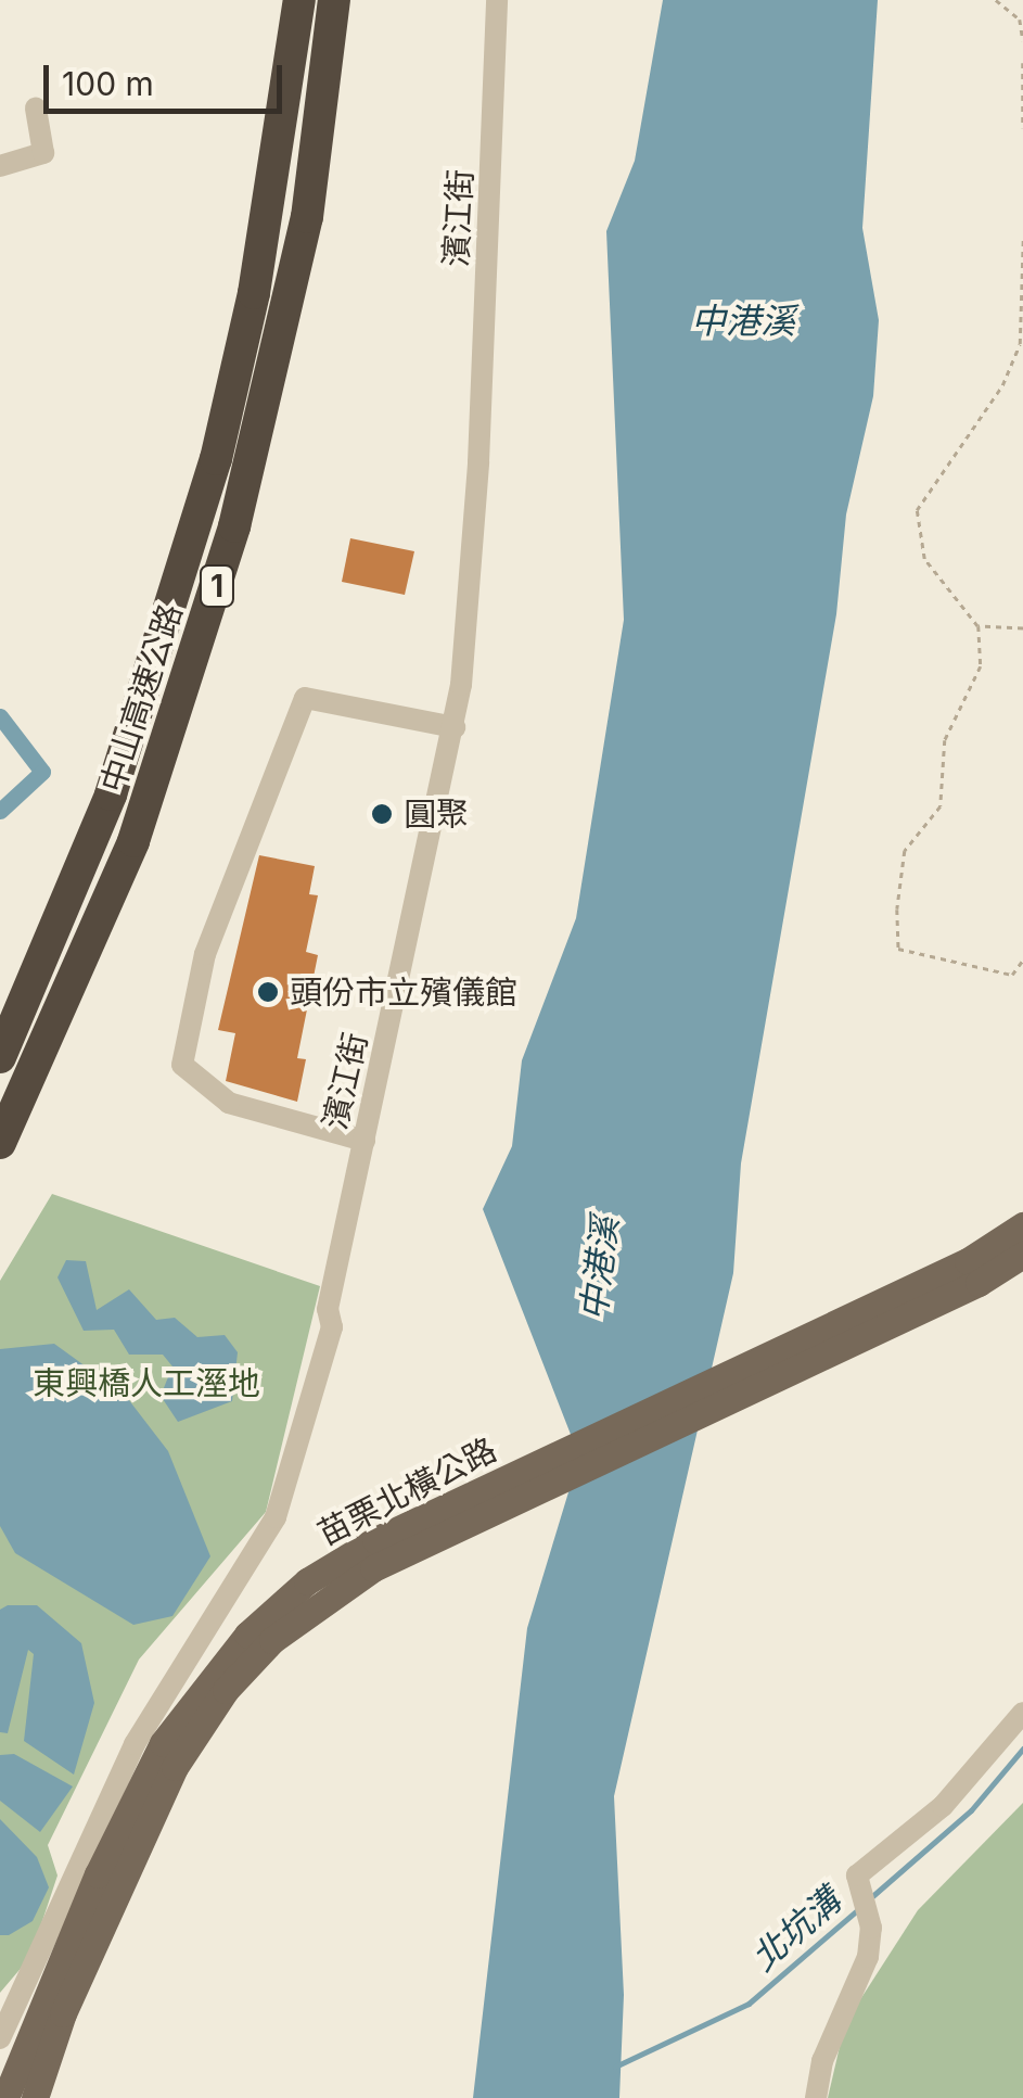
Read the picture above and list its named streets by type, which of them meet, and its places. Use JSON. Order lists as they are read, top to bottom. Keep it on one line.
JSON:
{"streets":{"highway":["1","中山高速公路"],"main road":["苗栗北橫公路"],"street":["濱江街"]},"water":["中港溪","北坑溝"],"parks":["東興橋人工溼地"],"places":["圓聚","頭份市立殯儀館"],"scale_bar":"100 m"}
